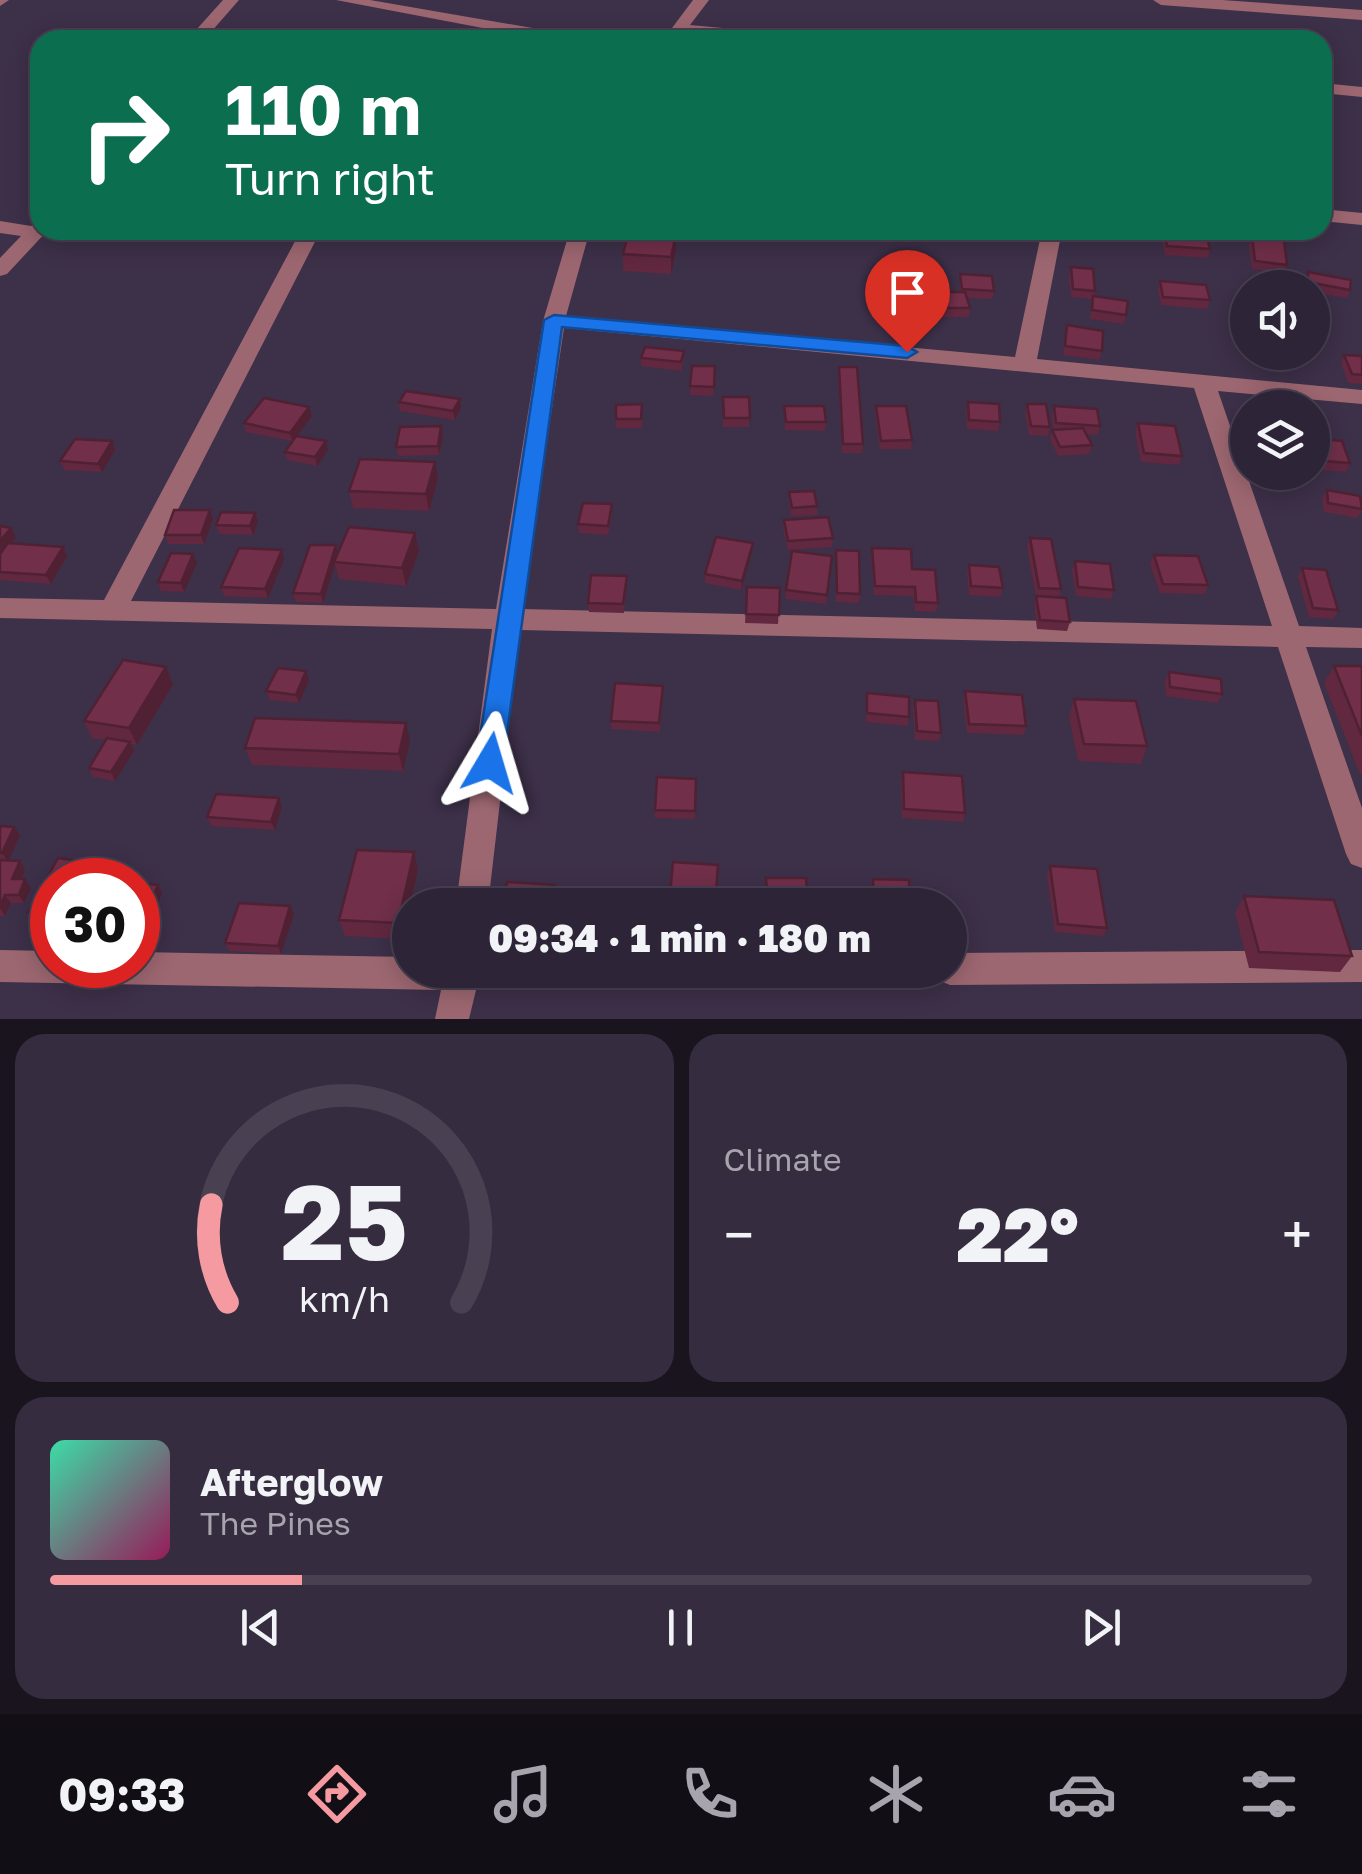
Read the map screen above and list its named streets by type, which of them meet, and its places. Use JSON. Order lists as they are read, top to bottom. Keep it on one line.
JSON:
{"page":{"turn":["110 m","Turn right"],"limit":"30","trip":"09:34 · 1 min · 180 m","tile":"Climate","heat":["−","22°","+"],"song":["Afterglow","The Pines"],"tabs":"09:33","gauge":["25","km/h"]}}
